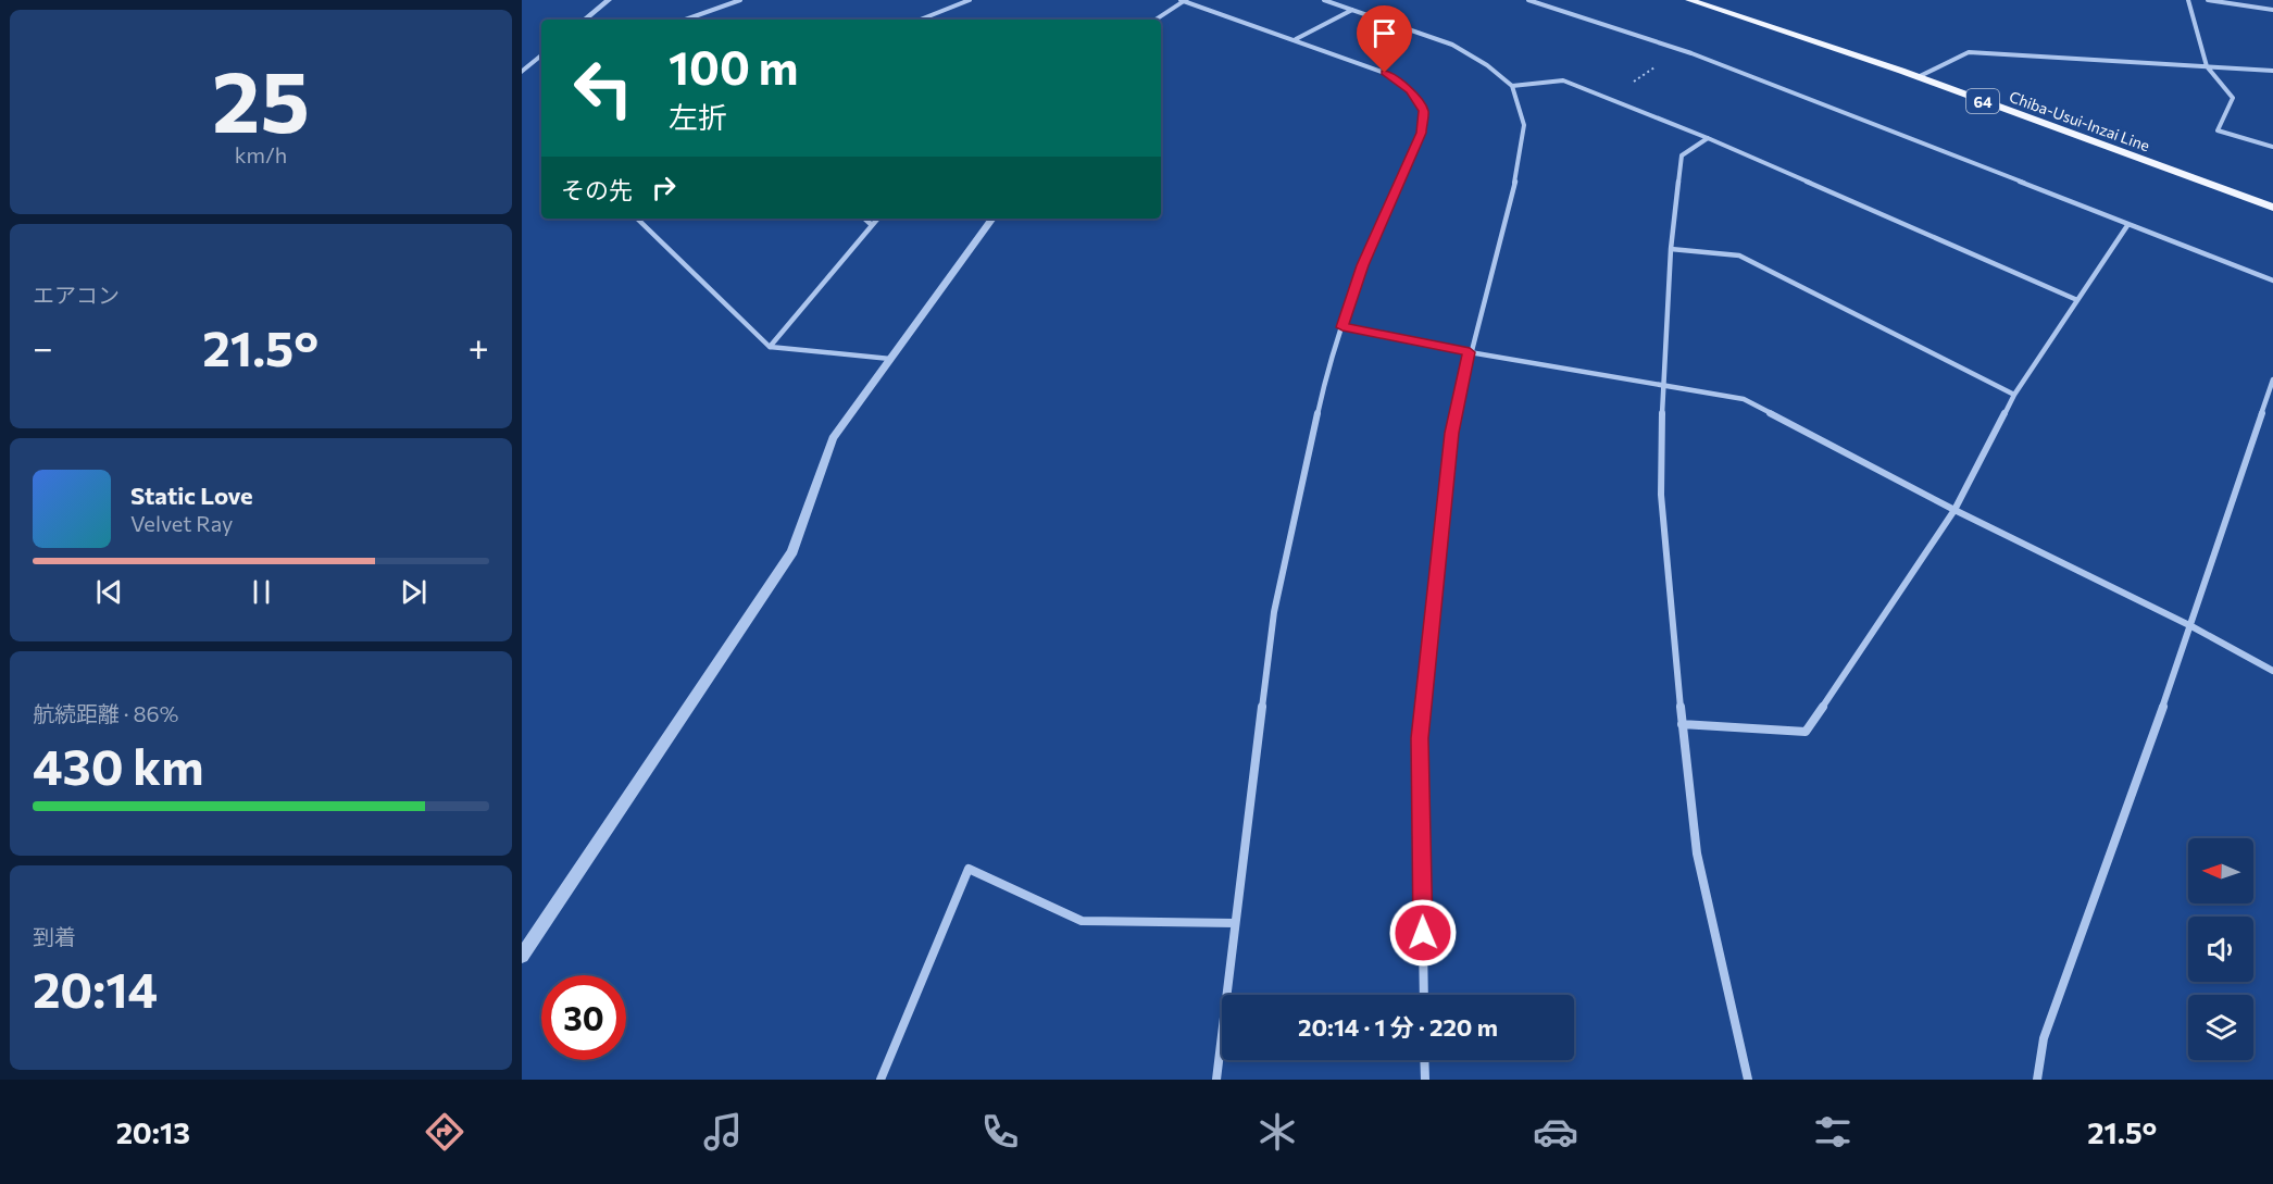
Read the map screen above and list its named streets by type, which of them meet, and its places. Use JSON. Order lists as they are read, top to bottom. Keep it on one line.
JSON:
{"streets":{"main road":["64","Chiba-Usui-Inzai Line"]},"north":"left","page":{"tile":[["25","km/h"],"エアコン",["航続距離 · 86%","430 km"],["到着","20:14"]],"turn":["100 m","左折"],"then":"その先","heat":["−","21.5°","+"],"song":["Static Love","Velvet Ray"],"limit":"30","trip":"20:14 · 1 分 · 220 m","tabs":["20:13","21.5°"]}}
